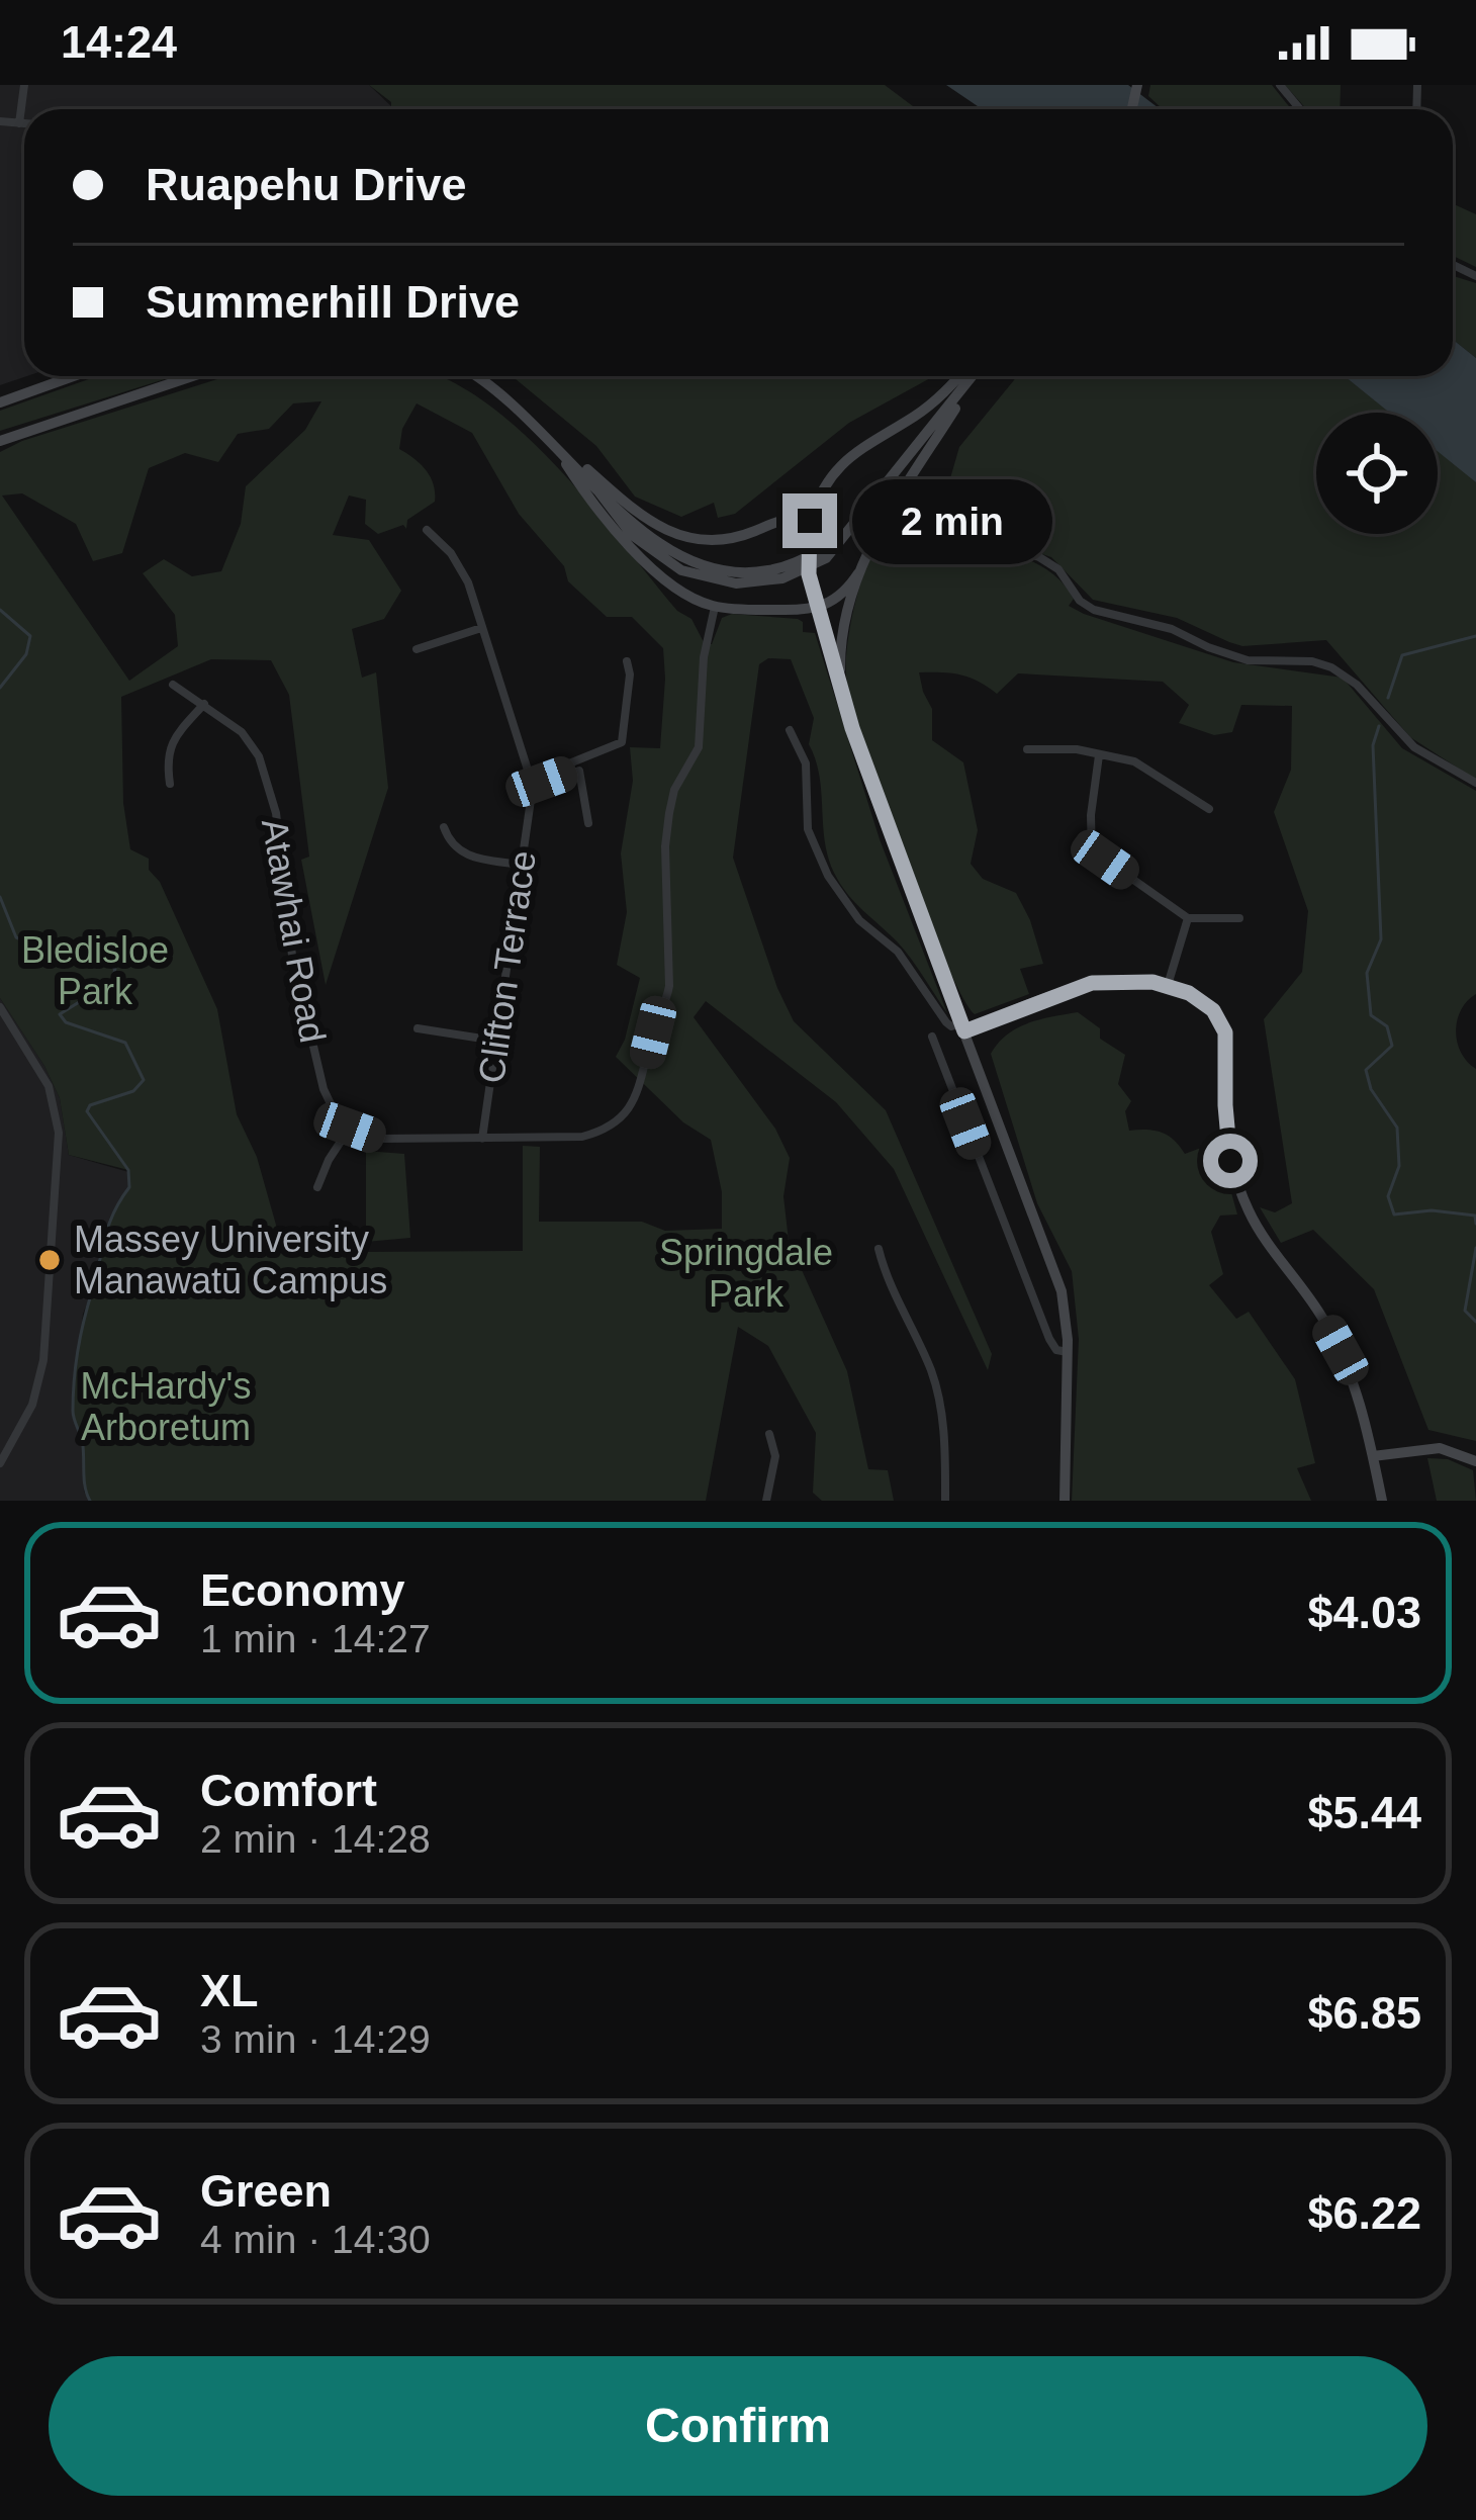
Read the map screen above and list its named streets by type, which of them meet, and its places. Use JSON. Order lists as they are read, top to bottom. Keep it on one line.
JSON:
{"streets":{"street":["Atawhai Road","Clifton Terrace"]},"parks":["Bledisloe Park","Springdale Park","McHardy's Arboretum"],"places":["Massey University Manawatū Campus"],"page":{"status":"14:24","banner":["Ruapehu Drive","Summerhill Drive"],"bubble":"2 min","list":[{"name":"Economy","note":"1 min · 14:27","value":"$4.03"},{"name":"Comfort","note":"2 min · 14:28","value":"$5.44"},{"name":"XL","note":"3 min · 14:29","value":"$6.85"},{"name":"Green","note":"4 min · 14:30","value":"$6.22"}],"buttons":"Confirm"}}
